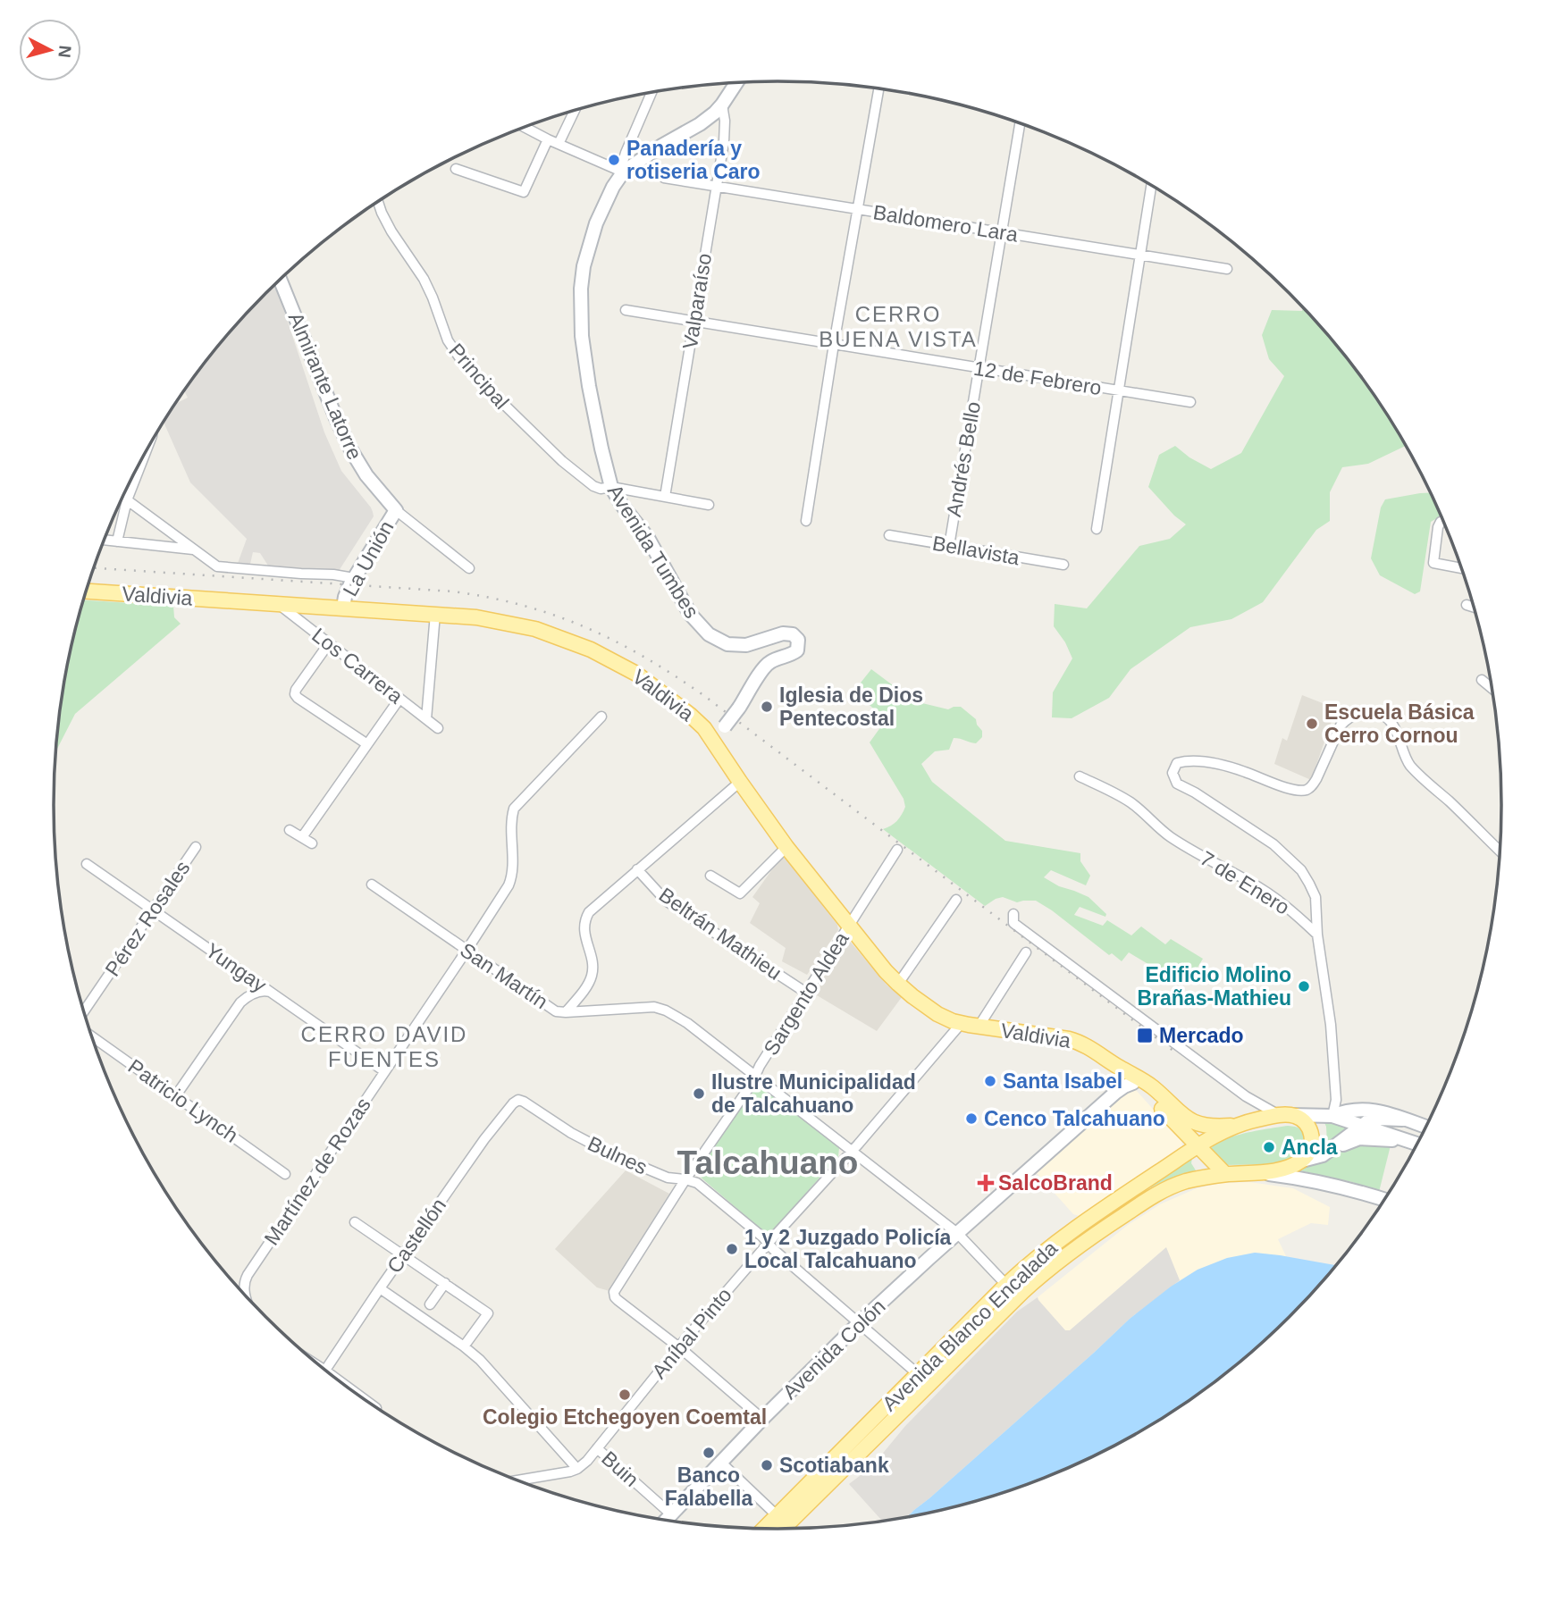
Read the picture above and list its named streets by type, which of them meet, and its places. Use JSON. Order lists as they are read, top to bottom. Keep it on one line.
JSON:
{"streets":{"main road":["Almirante Latorre","Avenida Tumbes","La Unión","Valdivia","Avenida Blanco Encalada","Avenida Colón"],"street":["Baldomero Lara","Valparaíso","Principal","12 de Febrero","Andrés Bello","Bellavista","Los Carrera","7 de Enero","Pérez Rosales","Beltrán Mathieu","Yungay","San Martín","Sargento Aldea","Patricio Lynch","Bulnes","Martínez de Rozas","Castellón","Aníbal Pinto","Buin"]},"crossings":[["Baldomero Lara","Valparaíso"],["Baldomero Lara","Andrés Bello"],["Valparaíso","12 de Febrero"],["Valparaíso","Avenida Tumbes"],["Principal","Avenida Tumbes"],["12 de Febrero","Andrés Bello"],["Almirante Latorre","La Unión"],["Andrés Bello","Bellavista"],["Avenida Tumbes","Valdivia"],["La Unión","Valdivia"],["Valdivia","Los Carrera"],["Valdivia","Sargento Aldea"],["Valdivia","Avenida Blanco Encalada"],["Valdivia","Aníbal Pinto"],["Valdivia","Avenida Colón"],["Pérez Rosales","Yungay"],["Beltrán Mathieu","Sargento Aldea"],["Yungay","Martínez de Rozas"],["San Martín","Sargento Aldea"],["San Martín","Martínez de Rozas"],["San Martín","Avenida Blanco Encalada"],["San Martín","Aníbal Pinto"],["San Martín","Avenida Colón"],["Sargento Aldea","Bulnes"],["Sargento Aldea","Aníbal Pinto"],["Bulnes","Castellón"],["Bulnes","Avenida Blanco Encalada"],["Bulnes","Aníbal Pinto"],["Bulnes","Avenida Colón"],["Aníbal Pinto","Buin"],["Avenida Colón","Buin"]],"districts":["CERRO BUENA VISTA","CERRO DAVID FUENTES","Talcahuano"],"places":{"other":["Panadería y rotiseria Caro","Iglesia de Dios Pentecostal","Escuela Básica Cerro Cornou","Edificio Molino Brañas-Mathieu","Santa Isabel","Ilustre Municipalidad de Talcahuano","Cenco Talcahuano","Ancla","1 y 2 Juzgado Policía Local Talcahuano","Colegio Etchegoyen Coemtal","Banco Falabella","Scotiabank"],"transit":["Mercado"],"health":["SalcoBrand"]},"north":"right"}
